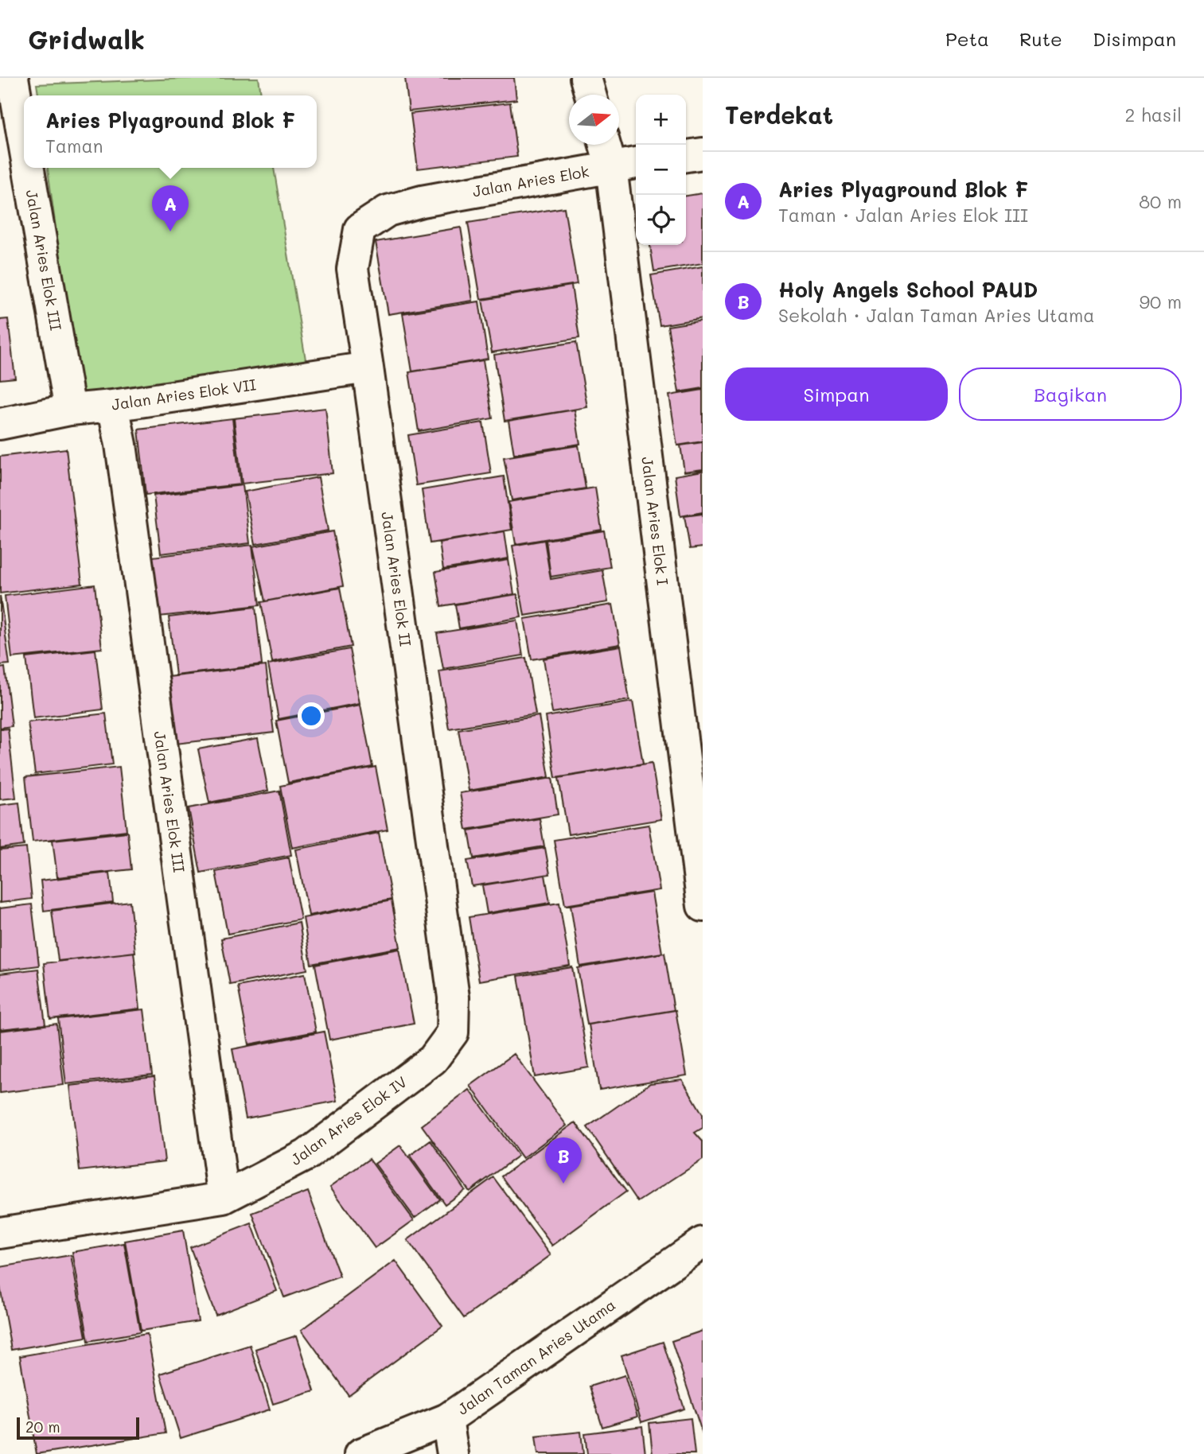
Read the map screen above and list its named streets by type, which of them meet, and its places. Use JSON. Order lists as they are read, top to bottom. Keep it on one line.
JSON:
{"streets":{"street":["Jalan Aries Elok","Jalan Aries Elok III","Jalan Aries Elok VII","Jalan Aries Elok I","Jalan Aries Elok II","Jalan Aries Elok IV","Jalan Taman Aries Utama"]},"crossings":[["Jalan Aries Elok","Jalan Aries Elok I"],["Jalan Aries Elok","Jalan Aries Elok II"],["Jalan Aries Elok III","Jalan Aries Elok VII"],["Jalan Aries Elok III","Jalan Aries Elok IV"],["Jalan Aries Elok VII","Jalan Aries Elok II"],["Jalan Aries Elok II","Jalan Aries Elok IV"]],"scale_bar":"20 m","north":"right","page":{"header":"Gridwalk","nav":["Peta","Rute","Disimpan"],"heading":["Terdekat","2 hasil"],"map_buttons":["+","−"],"popup":["Aries Plyaground Blok F","Taman"],"list":[{"mark":"A","name":"Aries Plyaground Blok F","note":"Taman · Jalan Aries Elok III","value":"80 m"},{"mark":"B","name":"Holy Angels School PAUD","note":"Sekolah · Jalan Taman Aries Utama","value":"90 m"}],"pins":["A","B"],"buttons":["Simpan","Bagikan"],"scale":"20 m"}}
